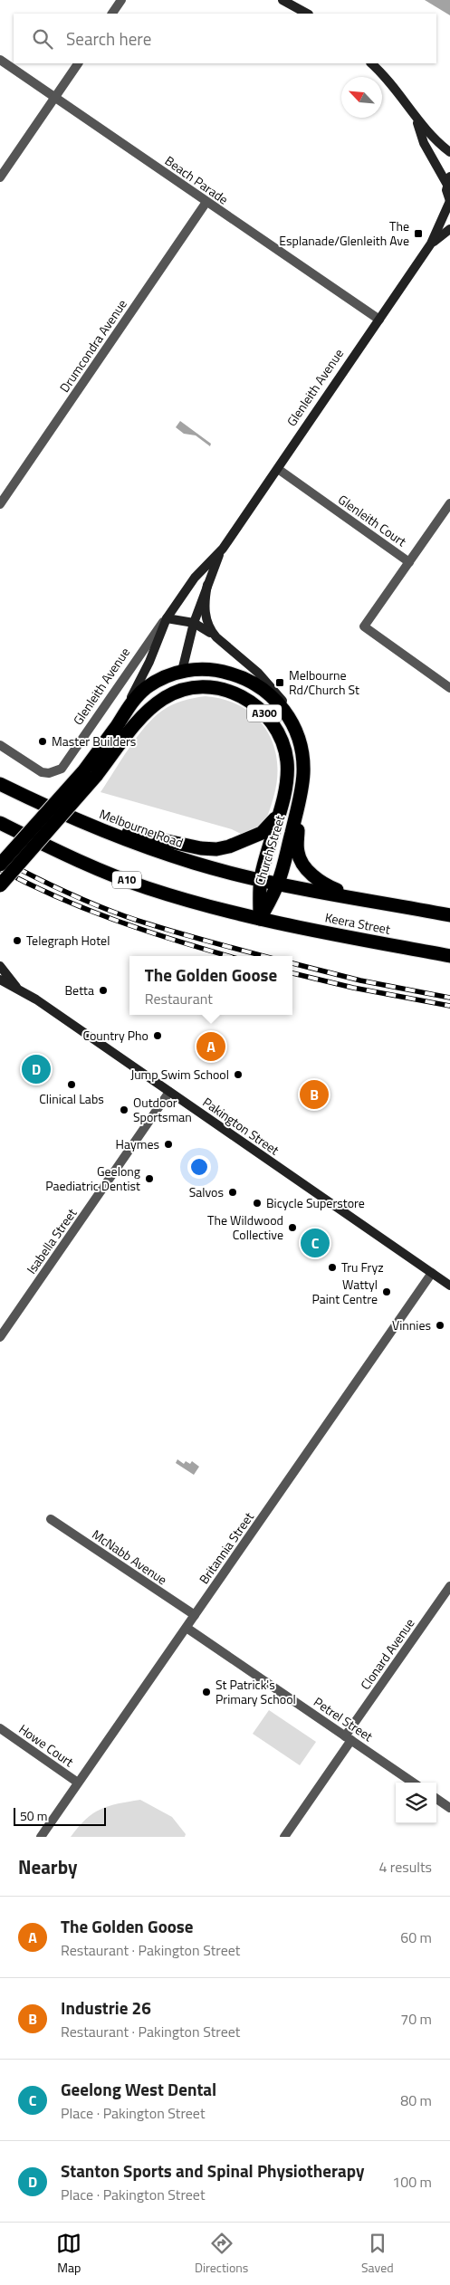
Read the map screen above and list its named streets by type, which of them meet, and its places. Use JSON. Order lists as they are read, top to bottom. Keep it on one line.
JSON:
{"streets":{"highway":["Glenleith Avenue","A300","Melbourne Road","Church Street","A10","Keera Street"],"street":["Beach Parade","Drumcondra Avenue","Glenleith Court","Pakington Street","Isabella Street","Britannia Street","McNabb Avenue","Clonard Avenue","Petrel Street","Howe Court"]},"crossings":[["Beach Parade","Drumcondra Avenue"],["Beach Parade","Glenleith Avenue"],["Glenleith Avenue","Glenleith Court"],["Glenleith Avenue","Church Street"],["Melbourne Road","Church Street"],["Melbourne Road","Keera Street"],["Church Street","A10"],["Church Street","Keera Street"],["A10","Keera Street"],["Pakington Street","Isabella Street"],["Pakington Street","Britannia Street"],["Britannia Street","McNabb Avenue"],["Britannia Street","Petrel Street"],["Britannia Street","Howe Court"],["Clonard Avenue","Petrel Street"]],"places":{"transit":["The Esplanade/Glenleith Ave","Melbourne Rd/Church St"],"other":["Master Builders","Telegraph Hotel","Betta","Country Pho","Jump Swim School","Clinical Labs","Outdoor Sportsman","Haymes","Geelong Paediatric Dentist","Salvos","Bicycle Superstore","The Wildwood Collective","Tru Fryz","Wattyl Paint Centre","Vinnies","St Patrick's Primary School"]},"scale_bar":"50 m","north":"top left","page":{"search":"Search here","popup":["The Golden Goose","Restaurant"],"pins":["A","D","B","C"],"scale":"50 m","heading":["Nearby","4 results"],"list":[{"mark":"A","name":"The Golden Goose","note":"Restaurant · Pakington Street","value":"60 m"},{"mark":"B","name":"Industrie 26","note":"Restaurant · Pakington Street","value":"70 m"},{"mark":"C","name":"Geelong West Dental","note":"Place · Pakington Street","value":"80 m"},{"mark":"D","name":"Stanton Sports and Spinal Physiotherapy","note":"Place · Pakington Street","value":"100 m"}],"nav":["Map","Directions","Saved"]}}
